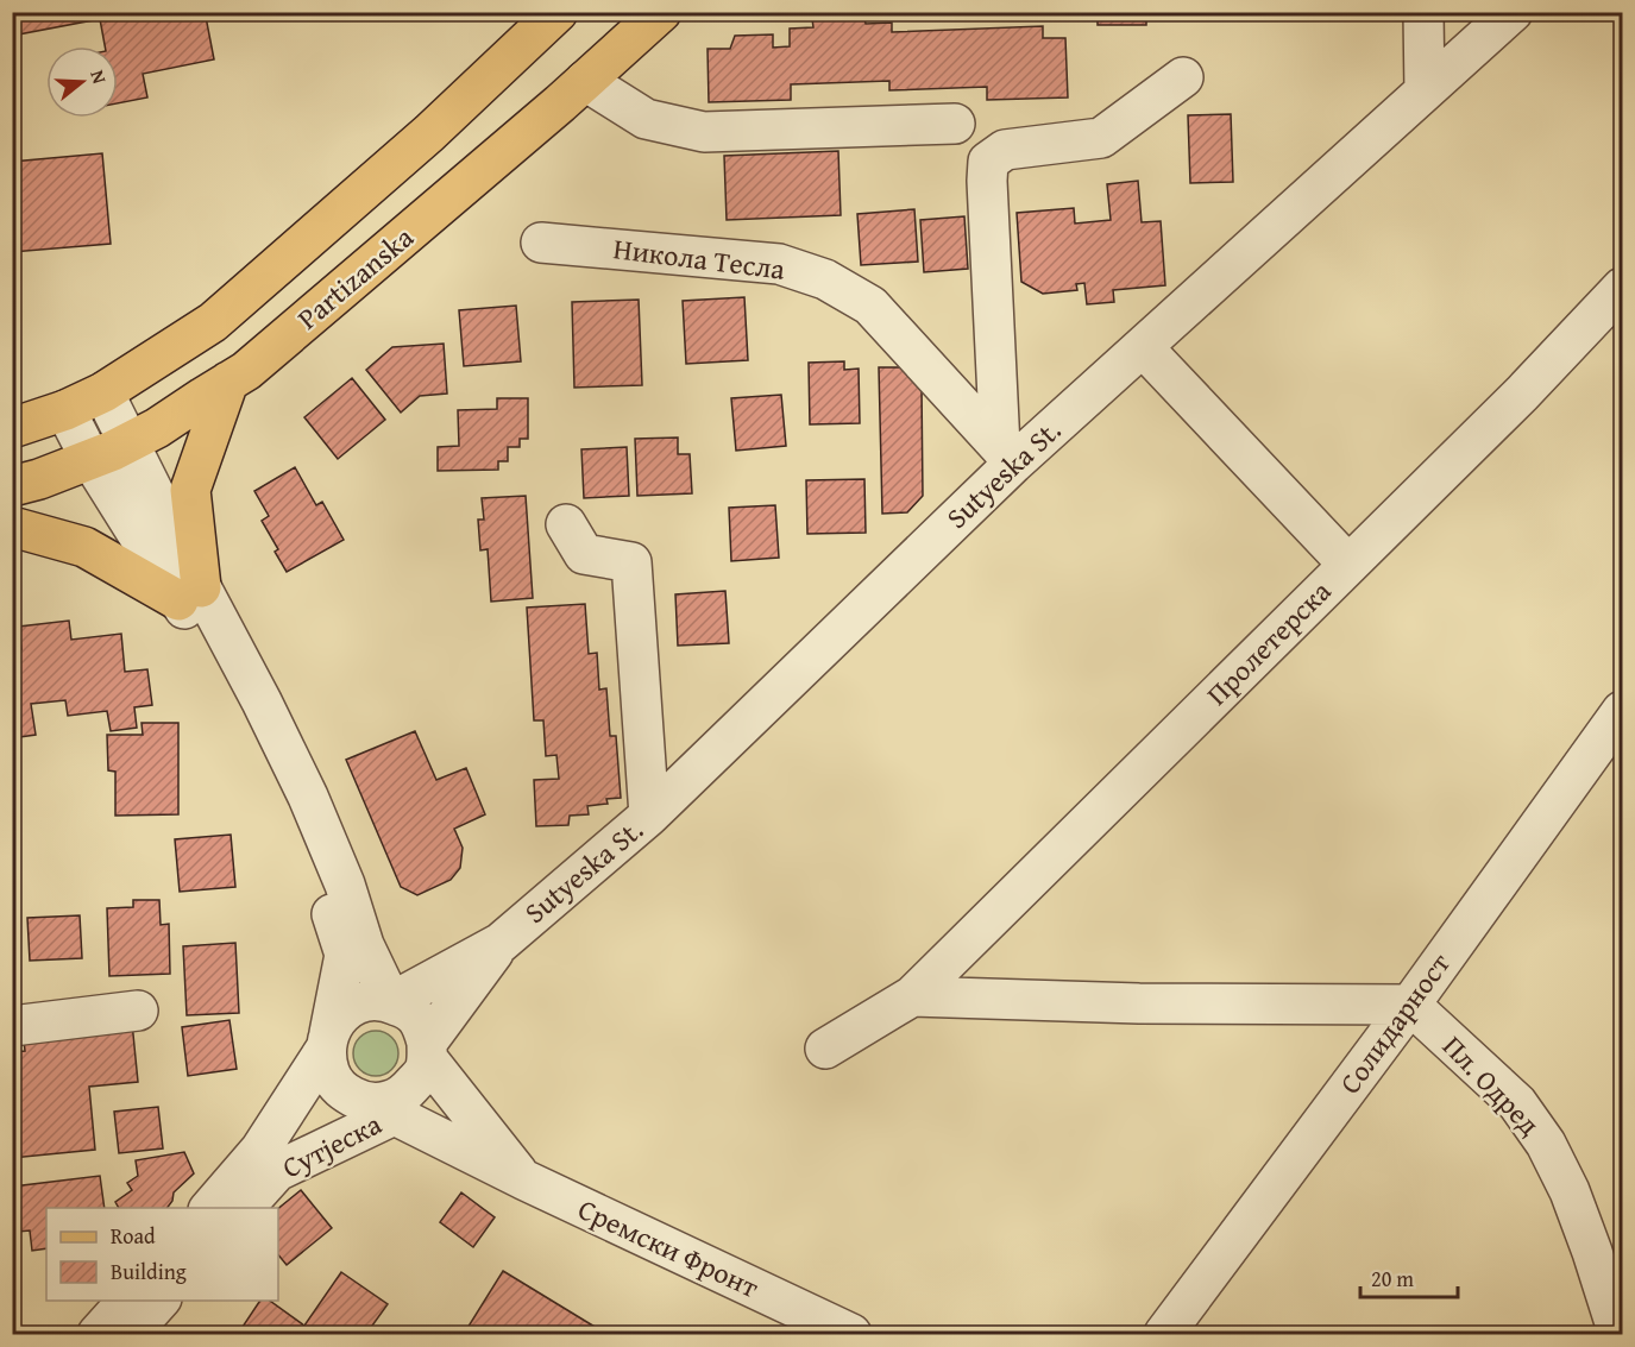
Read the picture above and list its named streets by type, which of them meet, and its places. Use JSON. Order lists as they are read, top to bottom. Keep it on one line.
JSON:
{"streets":{"main road":["Partizanska"],"street":["Никола Тесла","Sutyeska St.","Пролетерска","Солидарност","Пл. Одред","Сутјеска","Сремски Фронт"]},"crossings":[["Никола Тесла","Sutyeska St."],["Солидарност","Пл. Одред"],["Сутјеска","Сремски Фронт"]],"legend":["Road","Building"],"scale_bar":"20 m","north":"right"}
